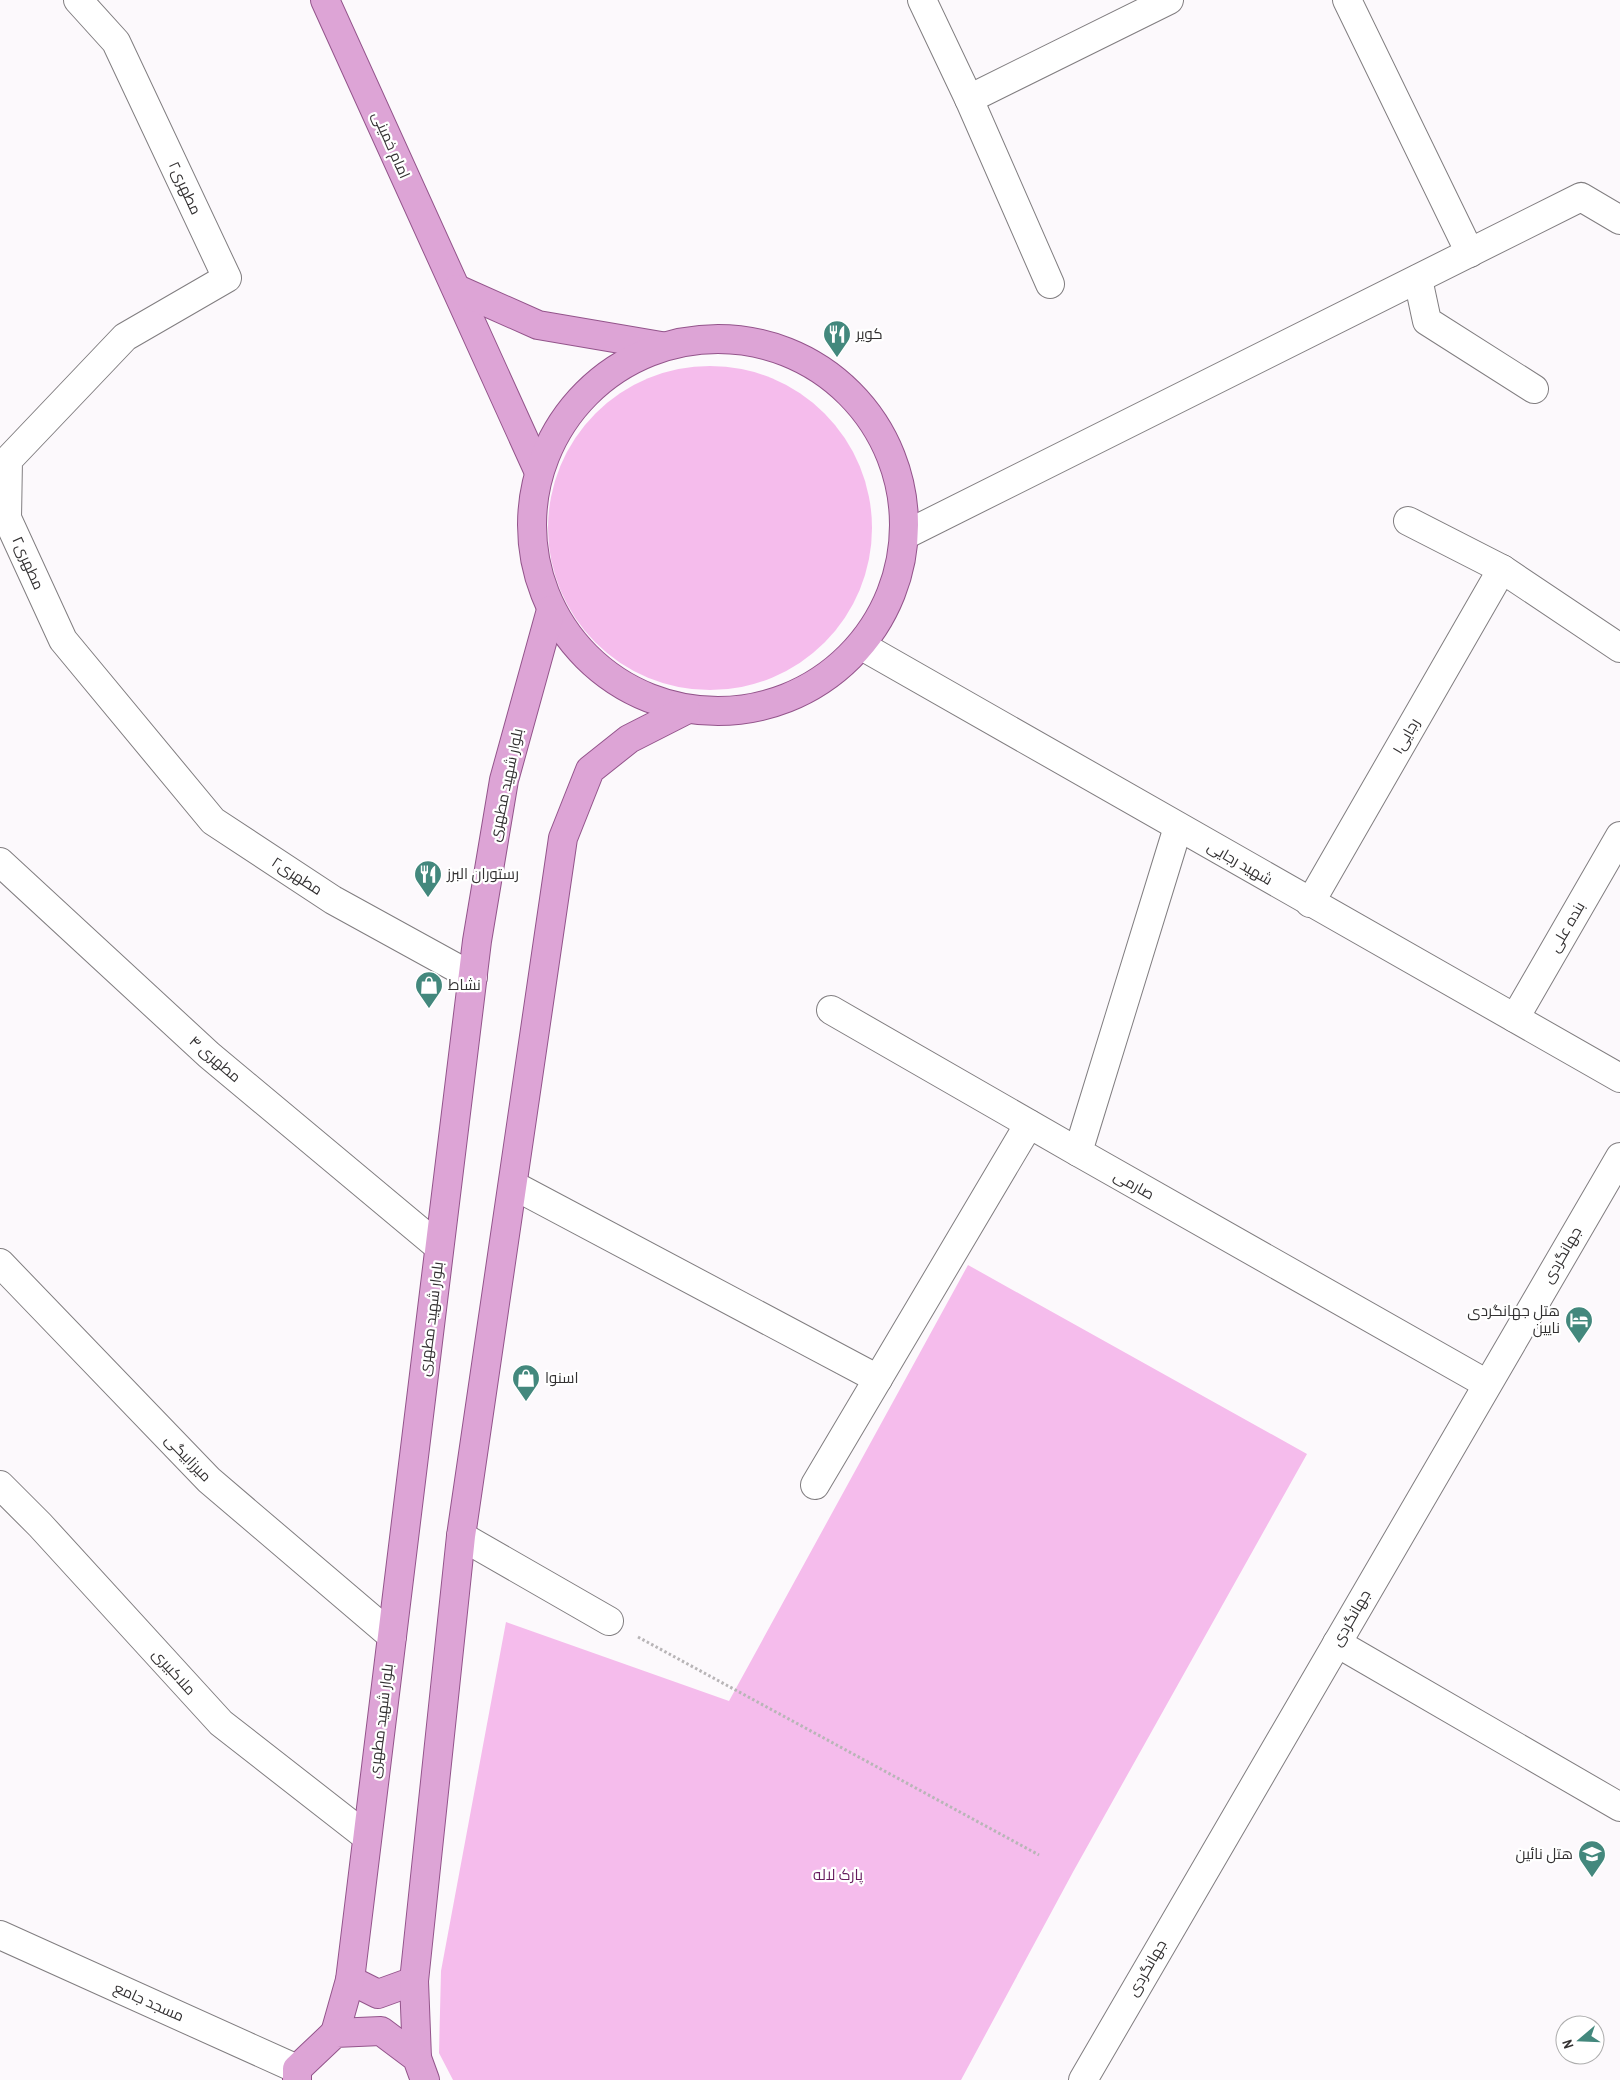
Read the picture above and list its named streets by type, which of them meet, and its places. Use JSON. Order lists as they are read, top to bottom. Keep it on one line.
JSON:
{"streets":{"main road":["امام خمینی","بلوار شهید مطهری"],"street":["مطهری۲","رجایی۱","شهید رجایی","بنده علی","مطهری ۴","صارمی","جهانگردی","میرزابیگی","ملاکبیری","مسجد جامع"]},"crossings":[["مطهری۲","بلوار شهید مطهری"],["رجایی۱","شهید رجایی"],["بلوار شهید مطهری","مطهری ۴"],["بلوار شهید مطهری","میرزابیگی"],["بلوار شهید مطهری","ملاکبیری"],["شهید رجایی","بنده علی"],["صارمی","جهانگردی"]],"parks":["پارک لاله"],"places":{"restaurant":["کویر","رستوران البرز"],"shop":["نشاط","اسنوا"],"hotel":["هتل جهانگردی نایین"],"school or university":["هتل نائین"]},"north":"left"}
